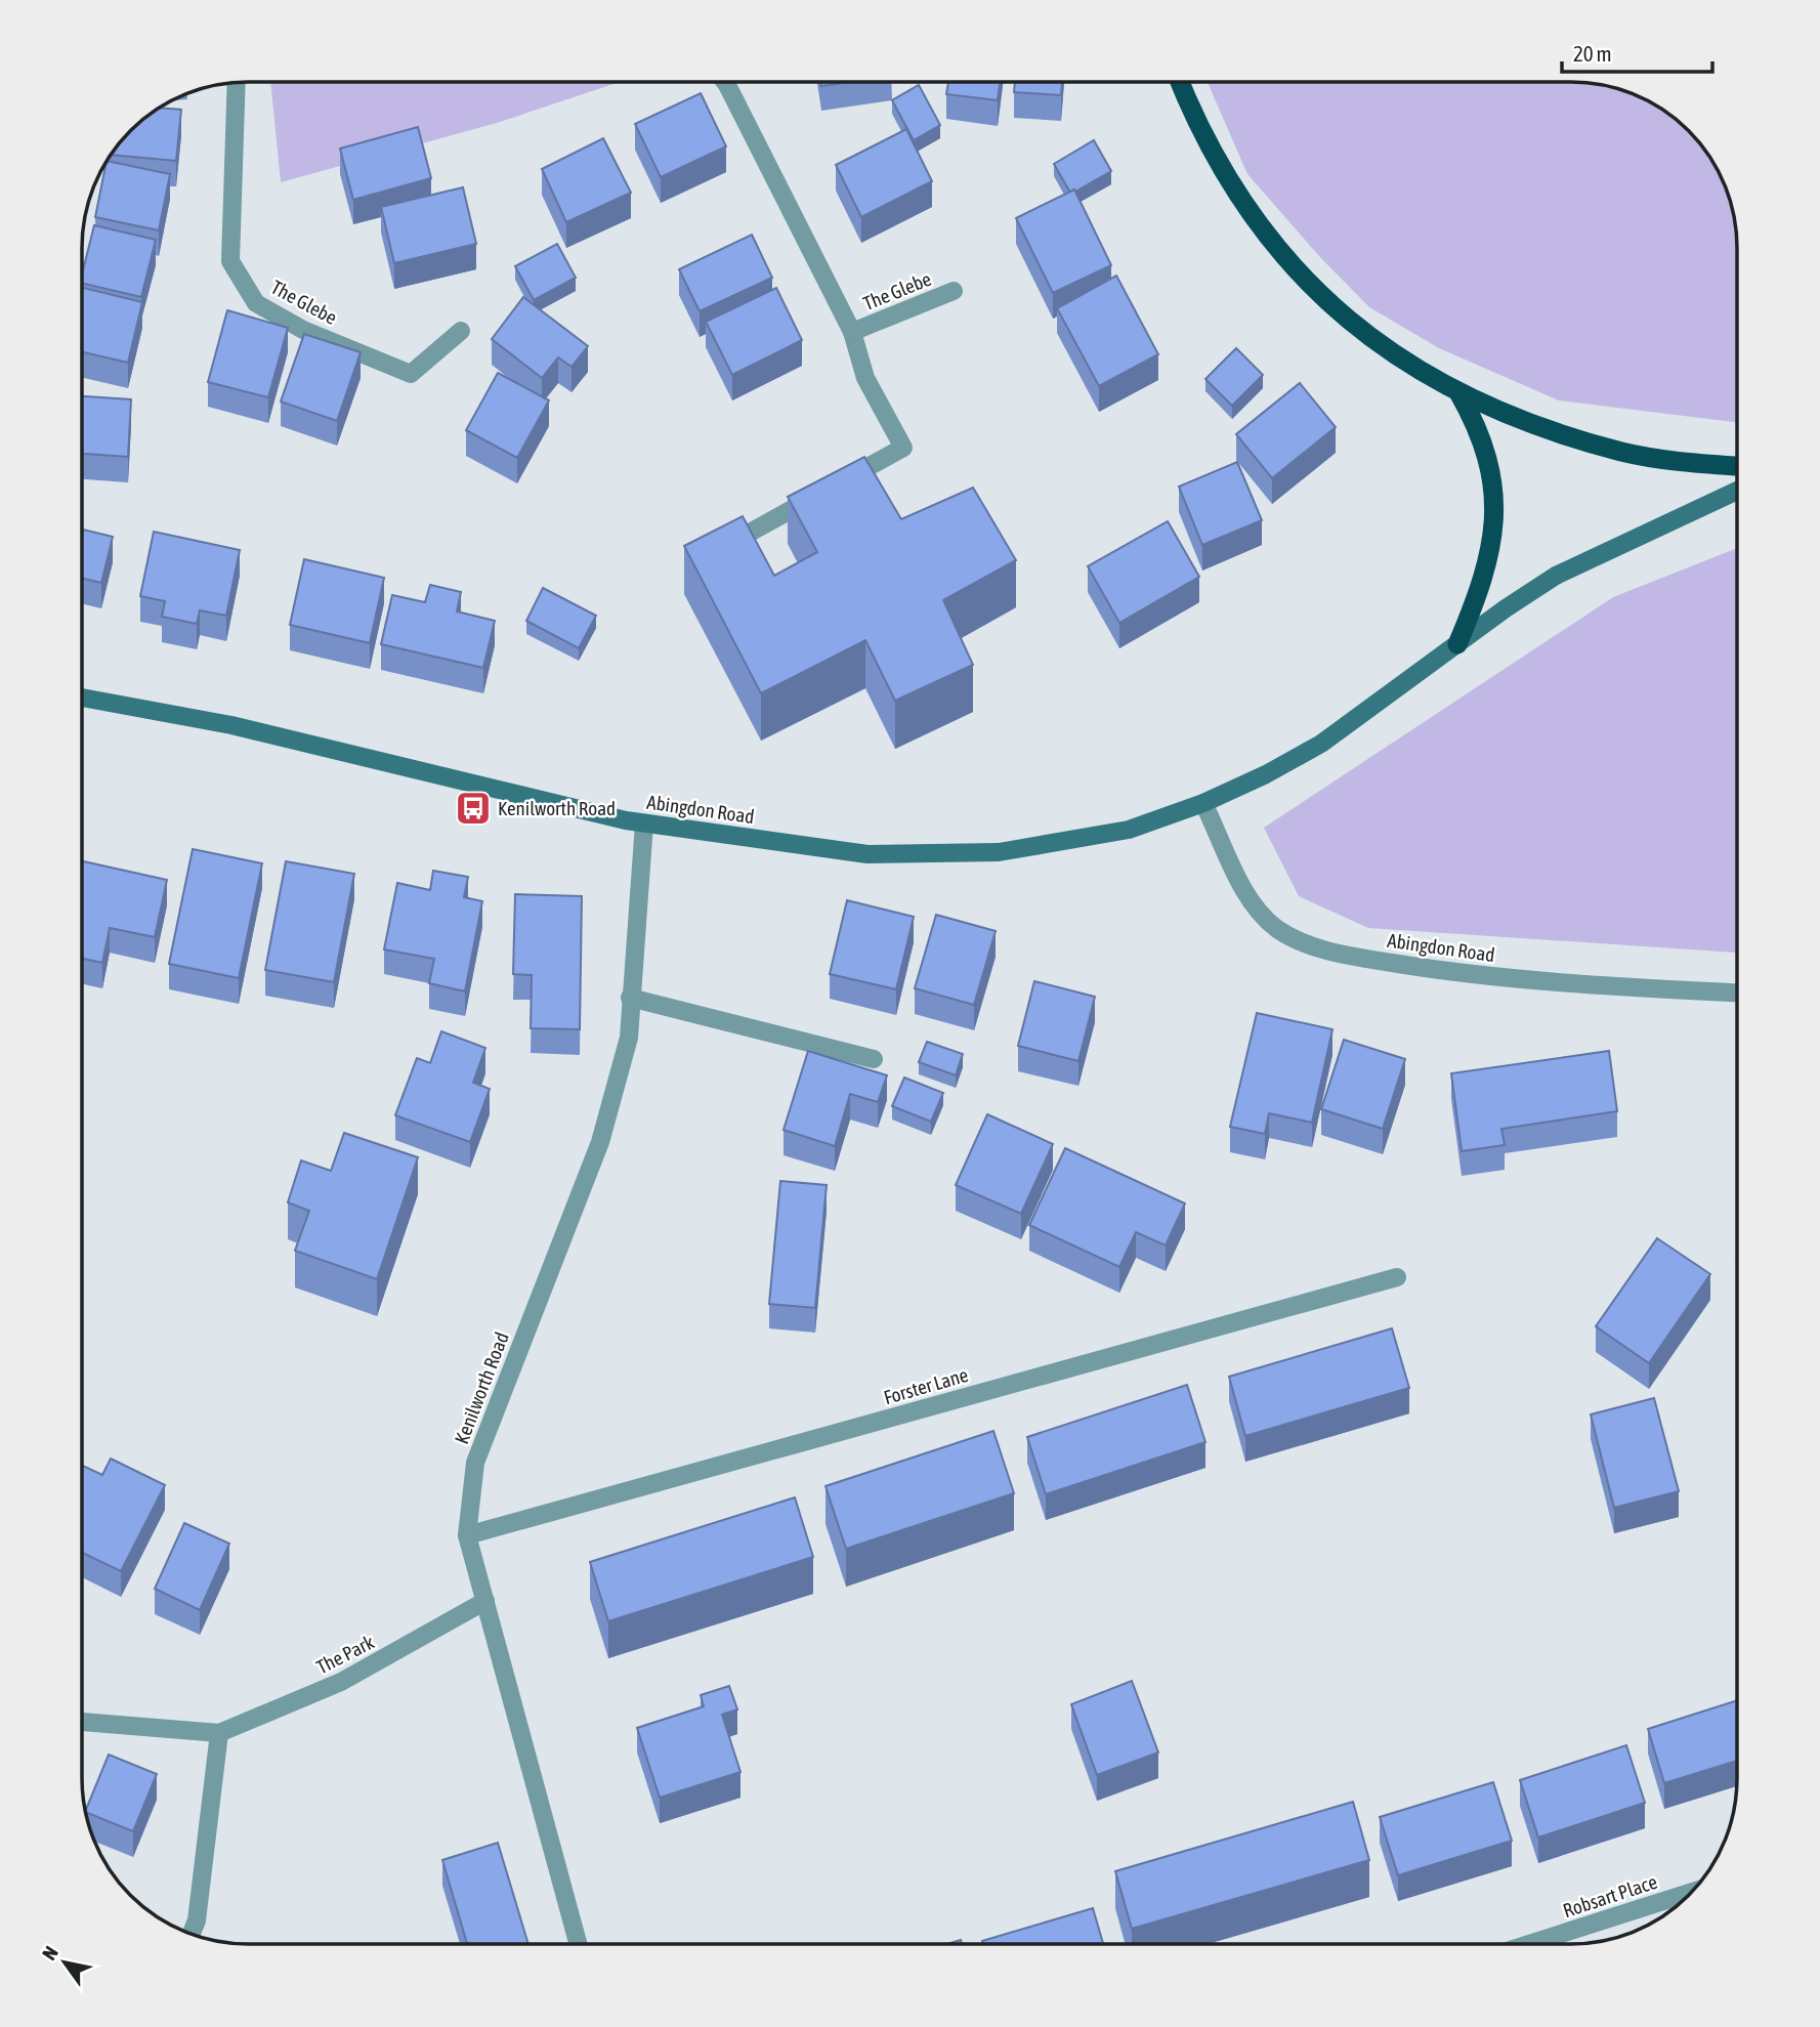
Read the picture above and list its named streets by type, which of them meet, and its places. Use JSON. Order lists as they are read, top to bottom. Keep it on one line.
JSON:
{"streets":{"main road":["Abingdon Road"],"street":["The Glebe","Forster Lane","Kenilworth Road","The Park","Robsart Place"]},"crossings":[["Abingdon Road","Kenilworth Road"],["Forster Lane","Kenilworth Road"],["Kenilworth Road","The Park"]],"places":{"bus stop":["Kenilworth Road"]},"scale_bar":"20 m","north":"top left"}
